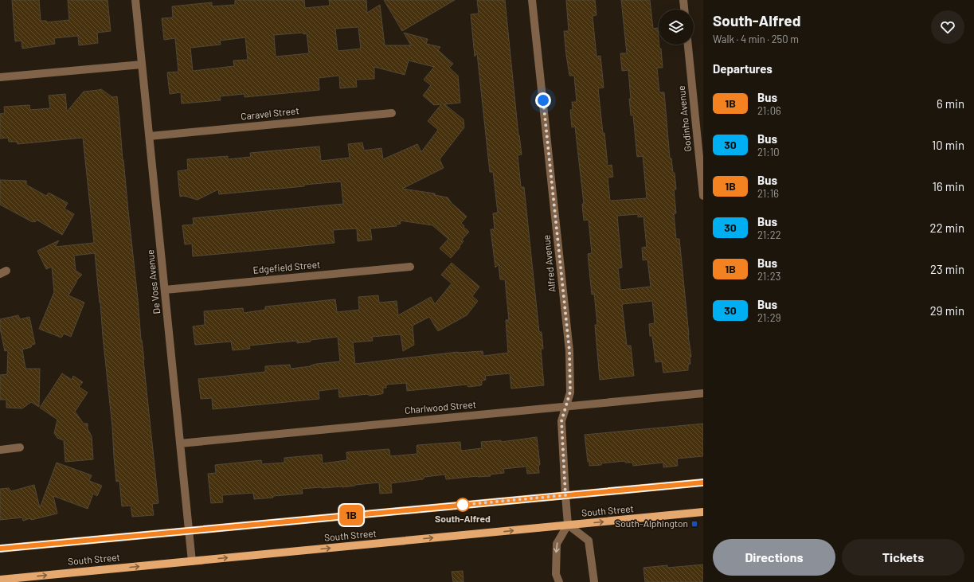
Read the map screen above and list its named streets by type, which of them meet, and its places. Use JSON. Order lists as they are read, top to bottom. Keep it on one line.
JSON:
{"streets":{"main road":["South Street"],"street":["Caravel Street","Godinho Avenue","Alfred Avenue","Edgefield Street","De Voss Avenue","Charlwood Street"]},"crossings":[["Caravel Street","De Voss Avenue"],["Alfred Avenue","Charlwood Street"],["Alfred Avenue","South Street"],["Edgefield Street","De Voss Avenue"],["De Voss Avenue","Charlwood Street"],["De Voss Avenue","South Street"]],"places":{"other":["South-Alfred"],"transit":["South-Alphington"]},"lines":["bus line 1B"],"page":{"on_map":"1B","heading":[["South-Alfred","Walk · 4 min · 250 m"],"Departures"],"list":[{"mark":"1B","name":"Bus","note":"21:06","value":"6 min"},{"mark":"30","name":"Bus","note":"21:10","value":"10 min"},{"mark":"1B","name":"Bus","note":"21:16","value":"16 min"},{"mark":"30","name":"Bus","note":"21:22","value":"22 min"},{"mark":"1B","name":"Bus","note":"21:23","value":"23 min"},{"mark":"30","name":"Bus","note":"21:29","value":"29 min"}],"buttons":["Directions","Tickets"]}}
